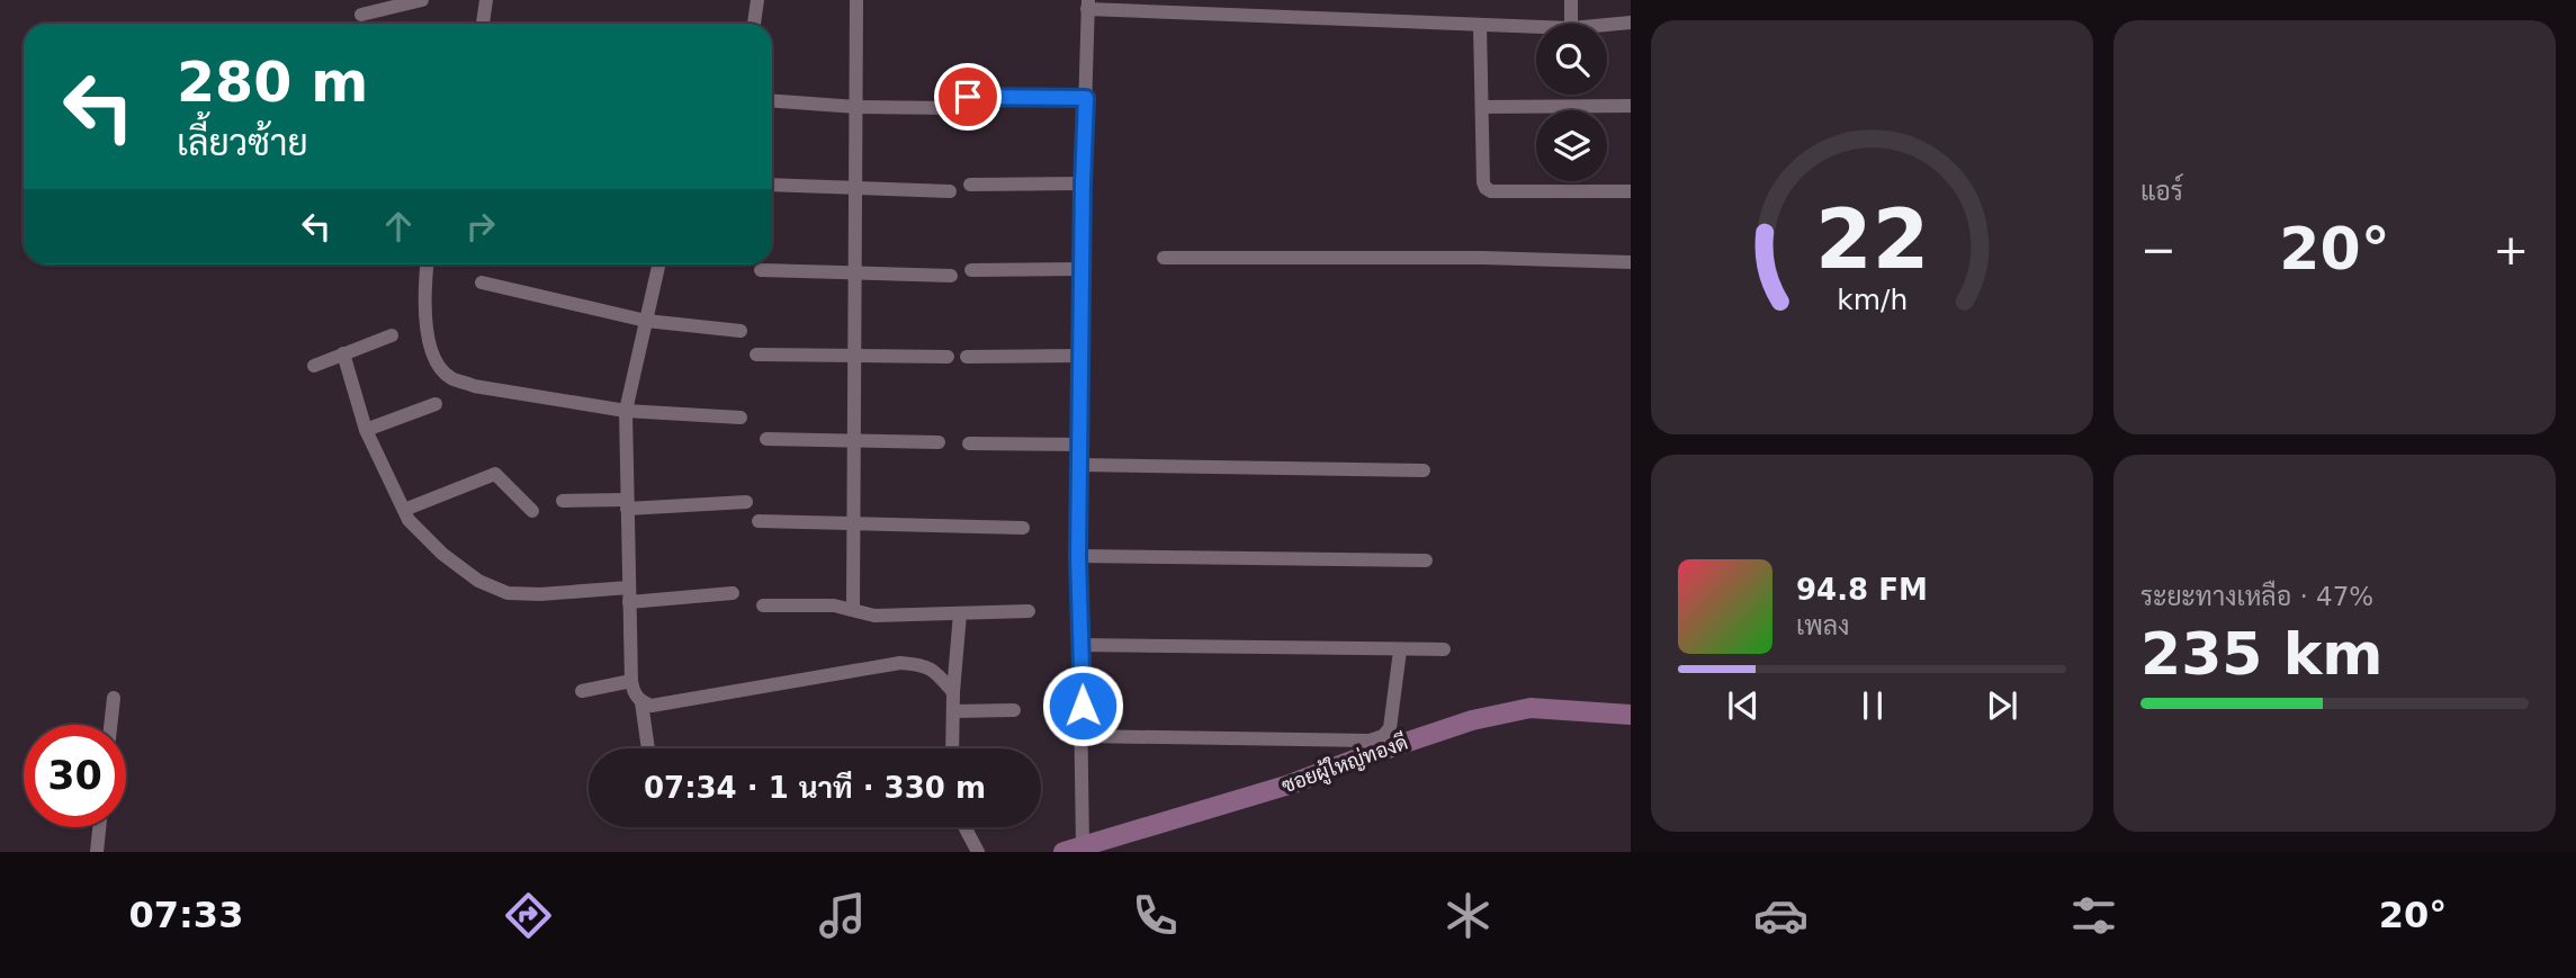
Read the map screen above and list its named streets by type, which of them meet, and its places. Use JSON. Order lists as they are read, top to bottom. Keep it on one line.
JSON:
{"streets":{"street":["ซอยผู้ใหญ่ทองดี"]},"page":{"tile":["แอร์",["ระยะทางเหลือ · 47%","235 km"]],"turn":["280 m","เลี้ยวซ้าย"],"heat":["−","20°","+"],"song":["94.8 FM","เพลง"],"limit":"30","trip":"07:34 · 1 นาที · 330 m","tabs":["07:33","20°"],"gauge":["22","km/h"]}}
